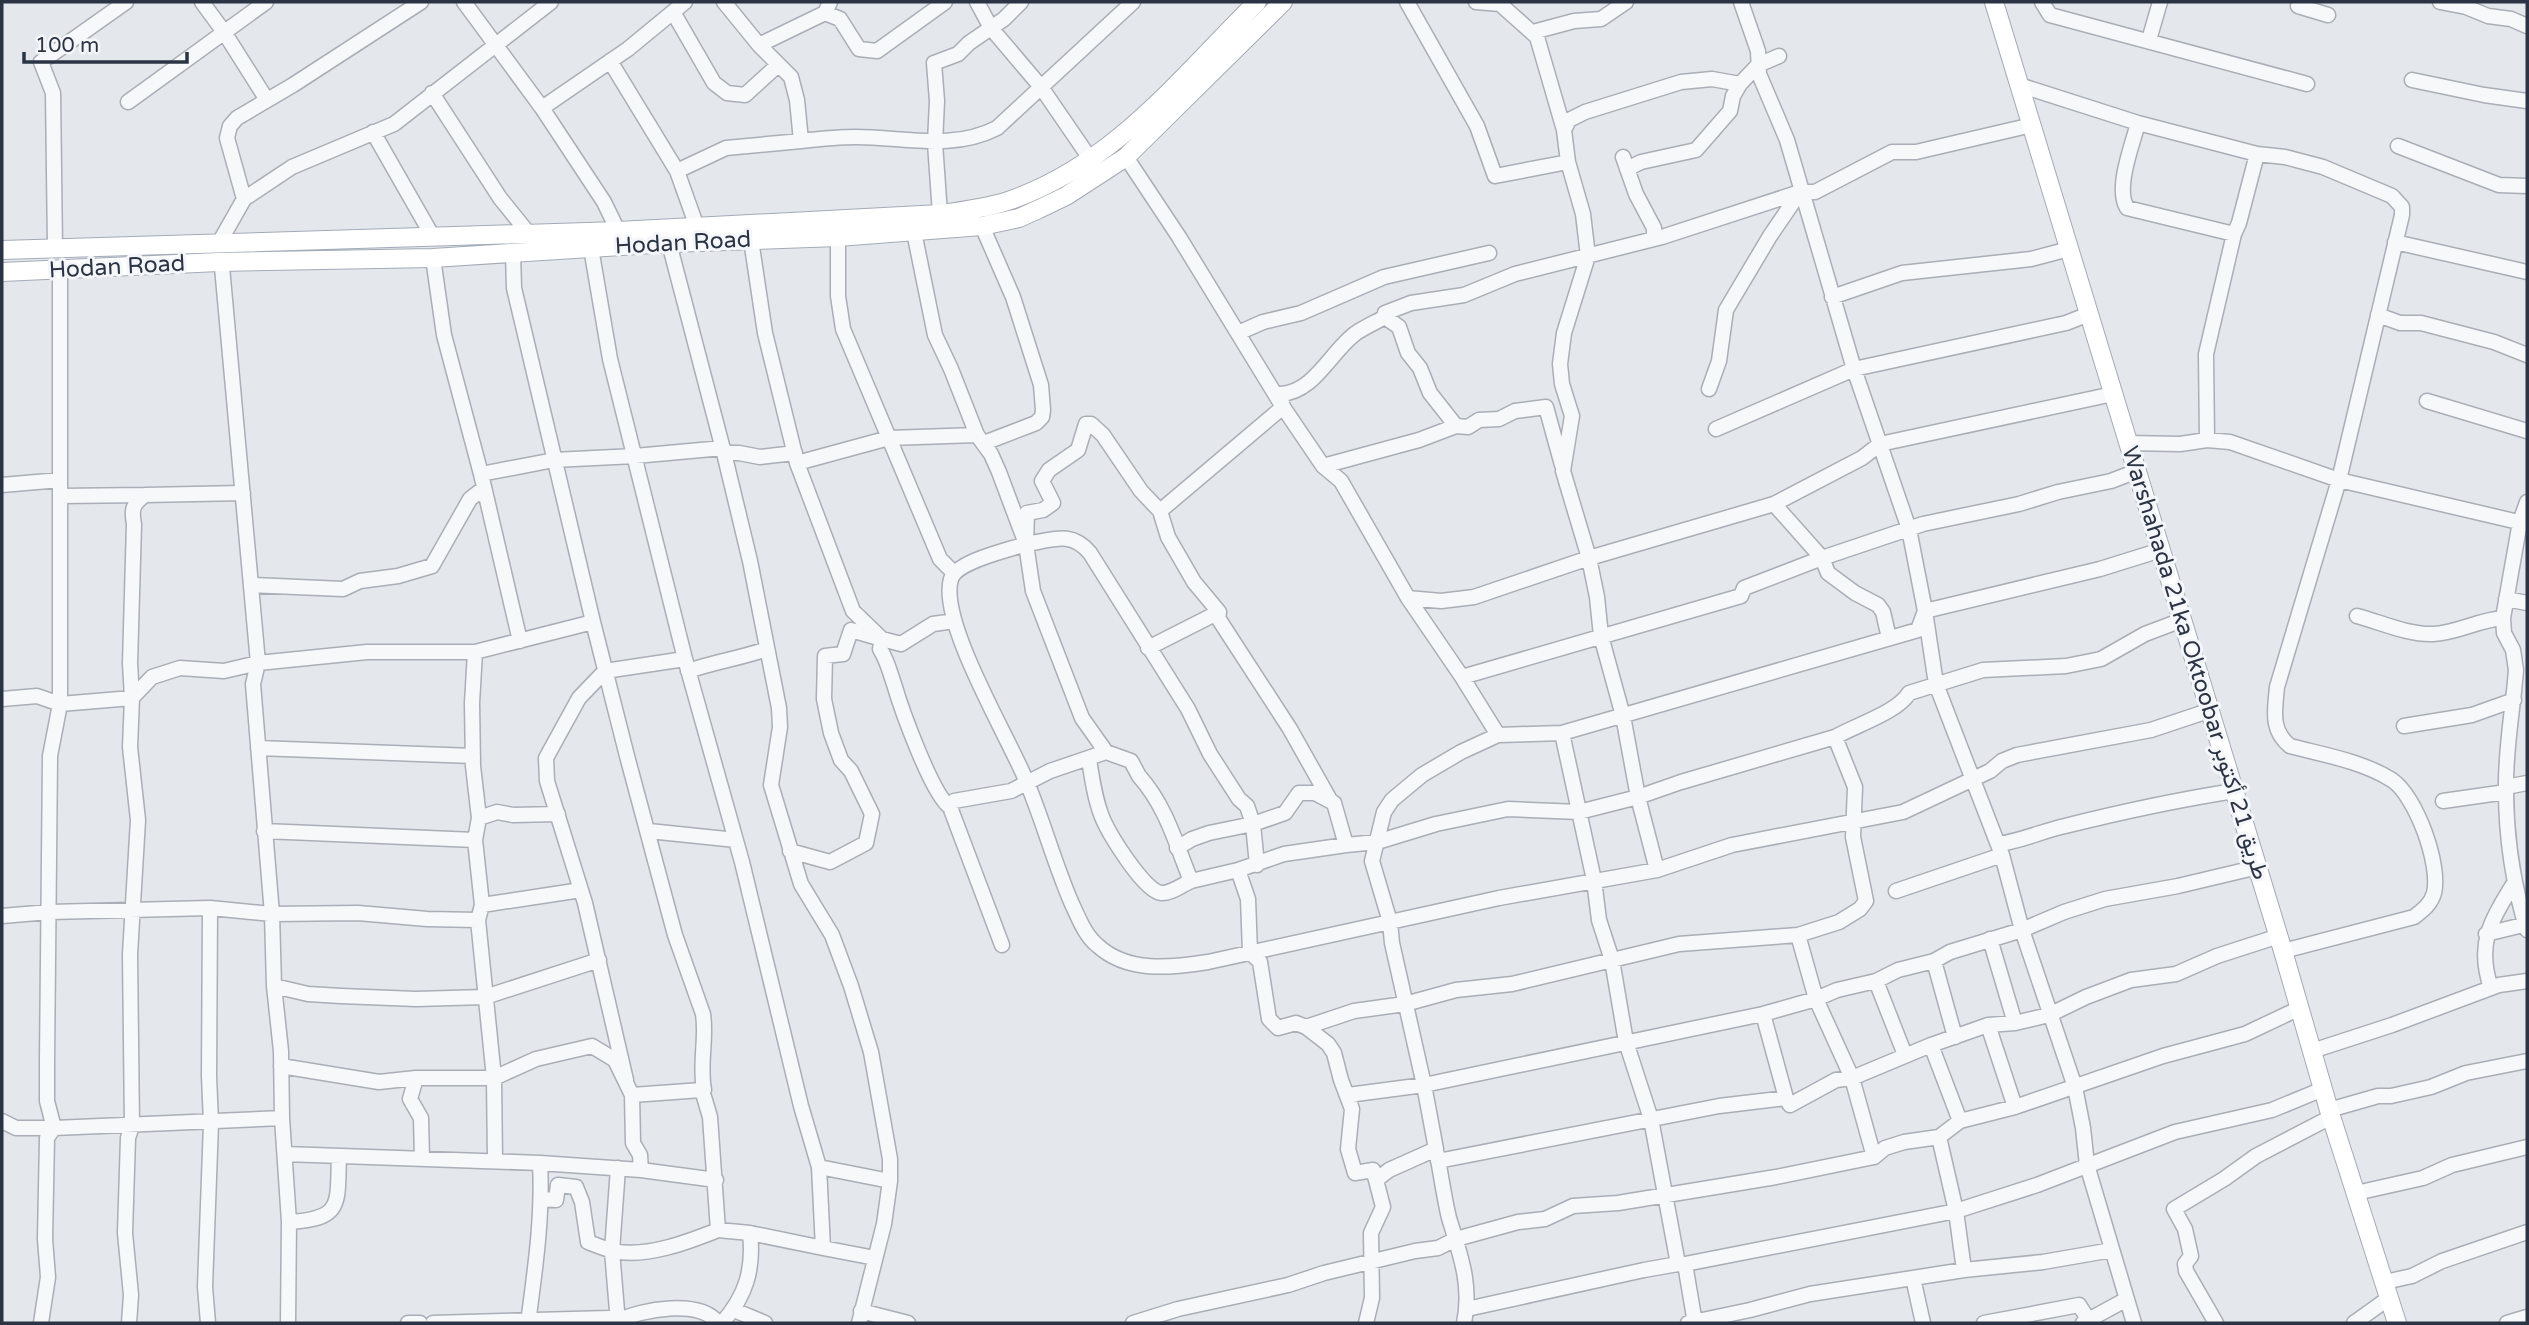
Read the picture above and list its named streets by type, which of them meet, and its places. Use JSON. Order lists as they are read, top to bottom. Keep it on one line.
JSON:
{"streets":{"main road":["Hodan Road","Warshahada 21ka Oktoobar طريق 21 أكتوبر"]},"scale_bar":"100 m"}
